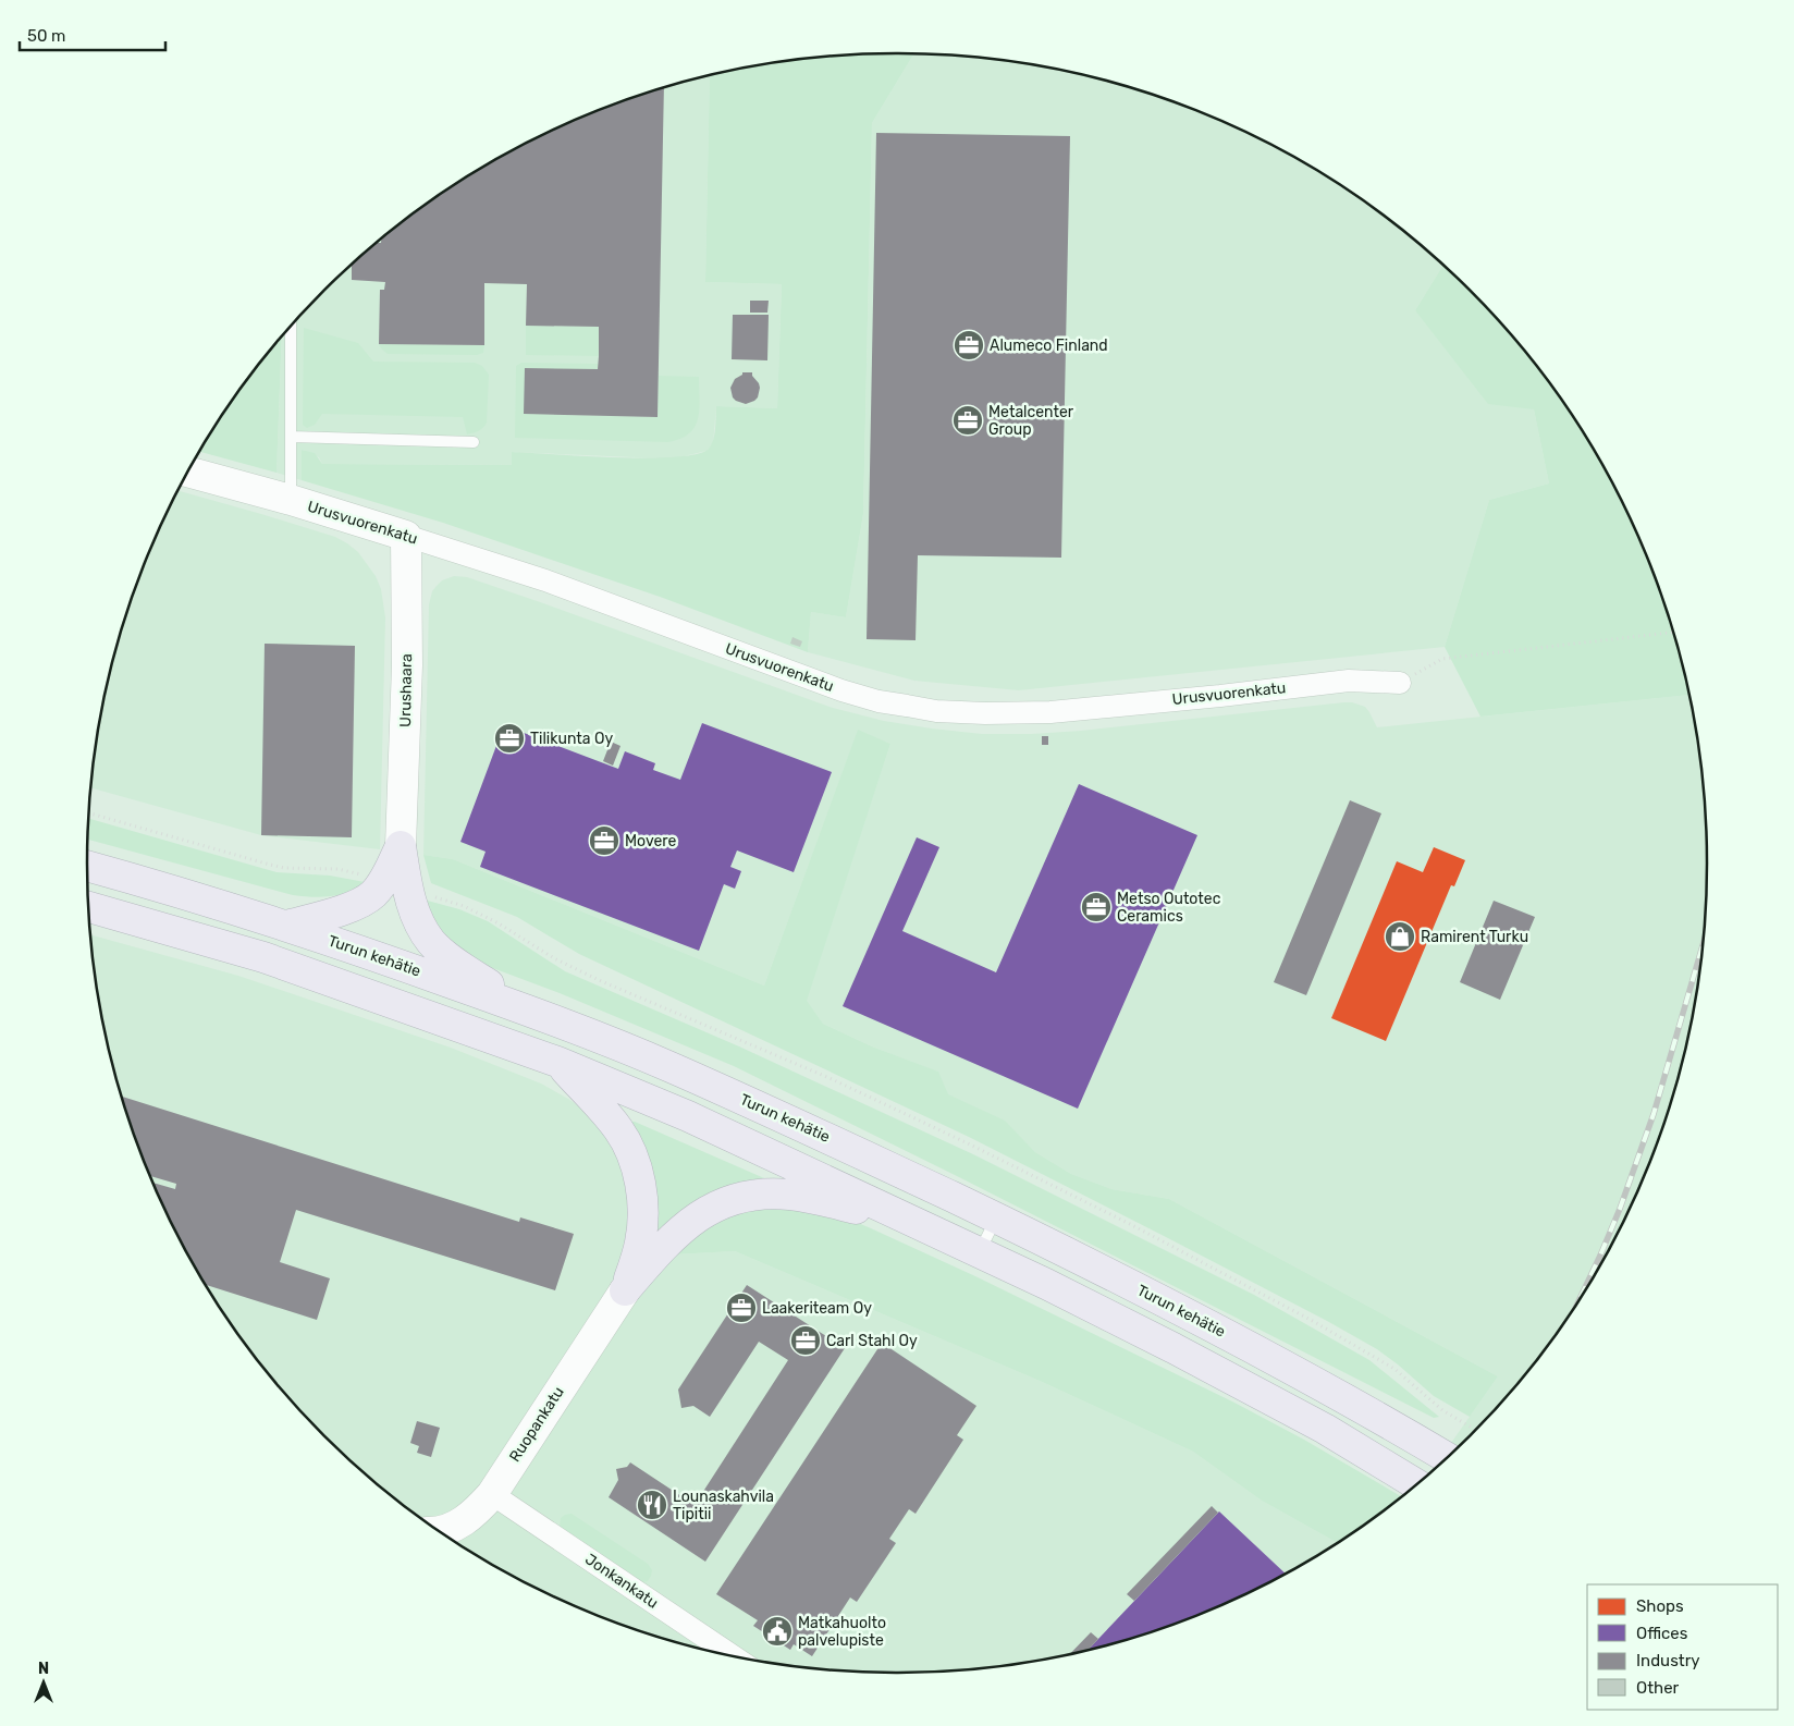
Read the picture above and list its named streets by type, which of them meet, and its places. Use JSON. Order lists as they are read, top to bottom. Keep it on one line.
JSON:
{"streets":{"highway":["Turun kehätie"],"street":["Urusvuorenkatu","Urushaara","Ruopankatu","Jonkankatu"]},"crossings":[["Urusvuorenkatu","Urushaara"],["Ruopankatu","Jonkankatu"]],"places":{"office":["Alumeco Finland","Metalcenter Group","Tilikunta Oy","Movere","Metso Outotec Ceramics","Laakeriteam Oy","Carl Stahl Oy"],"shop":["Ramirent Turku"],"restaurant":["Lounaskahvila Tipitii"],"public building":["Matkahuolto palvelupiste"]},"legend":["Shops","Offices","Industry","Other"],"scale_bar":"50 m","north":"top"}
